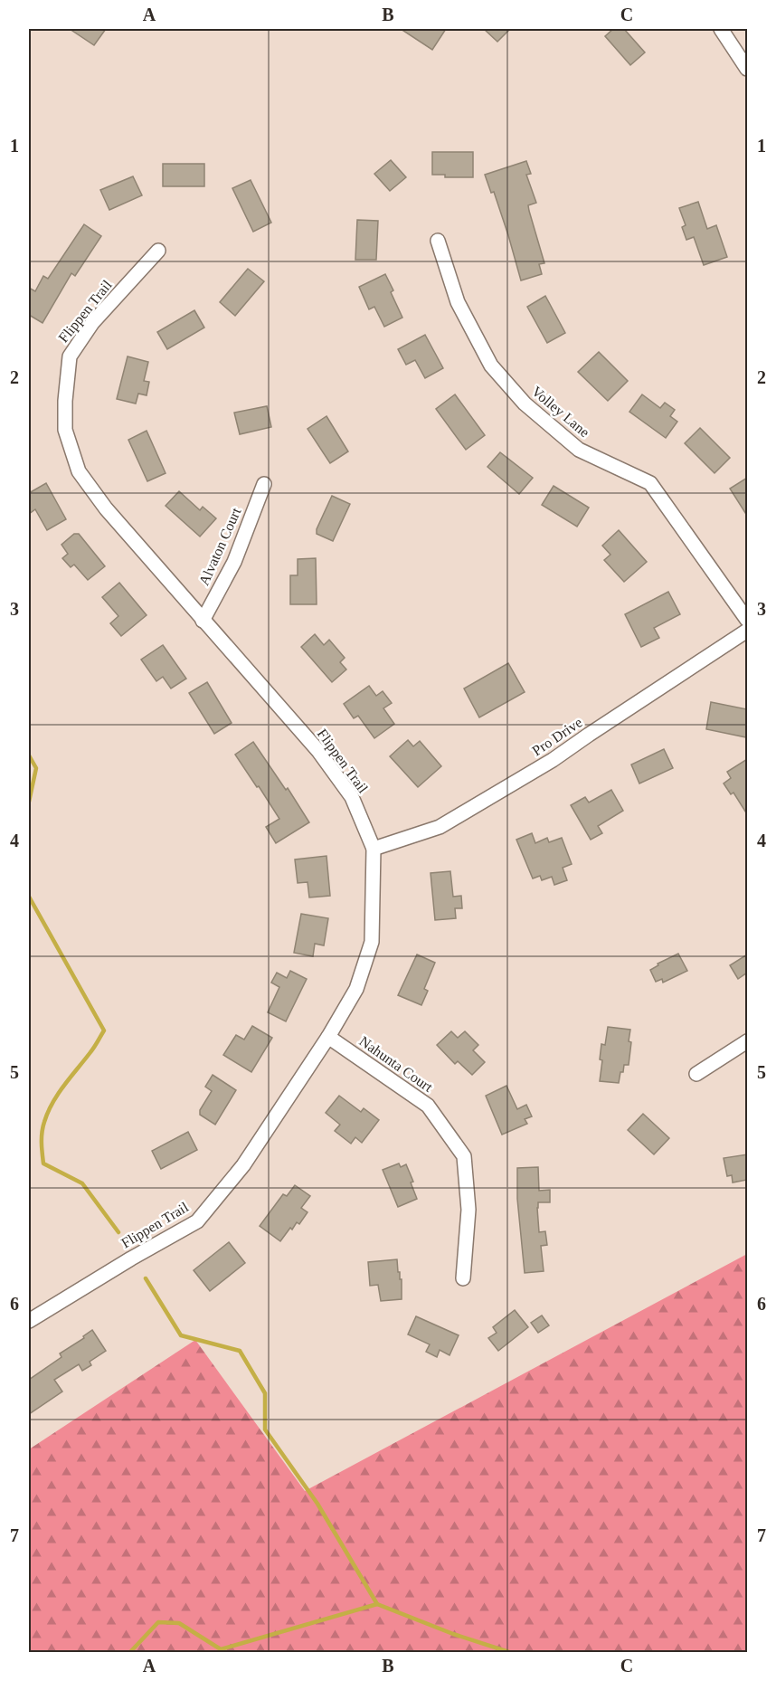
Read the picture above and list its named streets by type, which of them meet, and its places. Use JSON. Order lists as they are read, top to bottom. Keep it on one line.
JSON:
{"streets":{"street":["Flippen Trail","Volley Lane","Alvaton Court","Pro Drive","Nahunta Court"]},"crossings":[["Flippen Trail","Alvaton Court"],["Flippen Trail","Pro Drive"],["Flippen Trail","Nahunta Court"]],"grid":{"columns":["A","B","C"],"rows":["1","2","3","4","5","6","7"]}}
